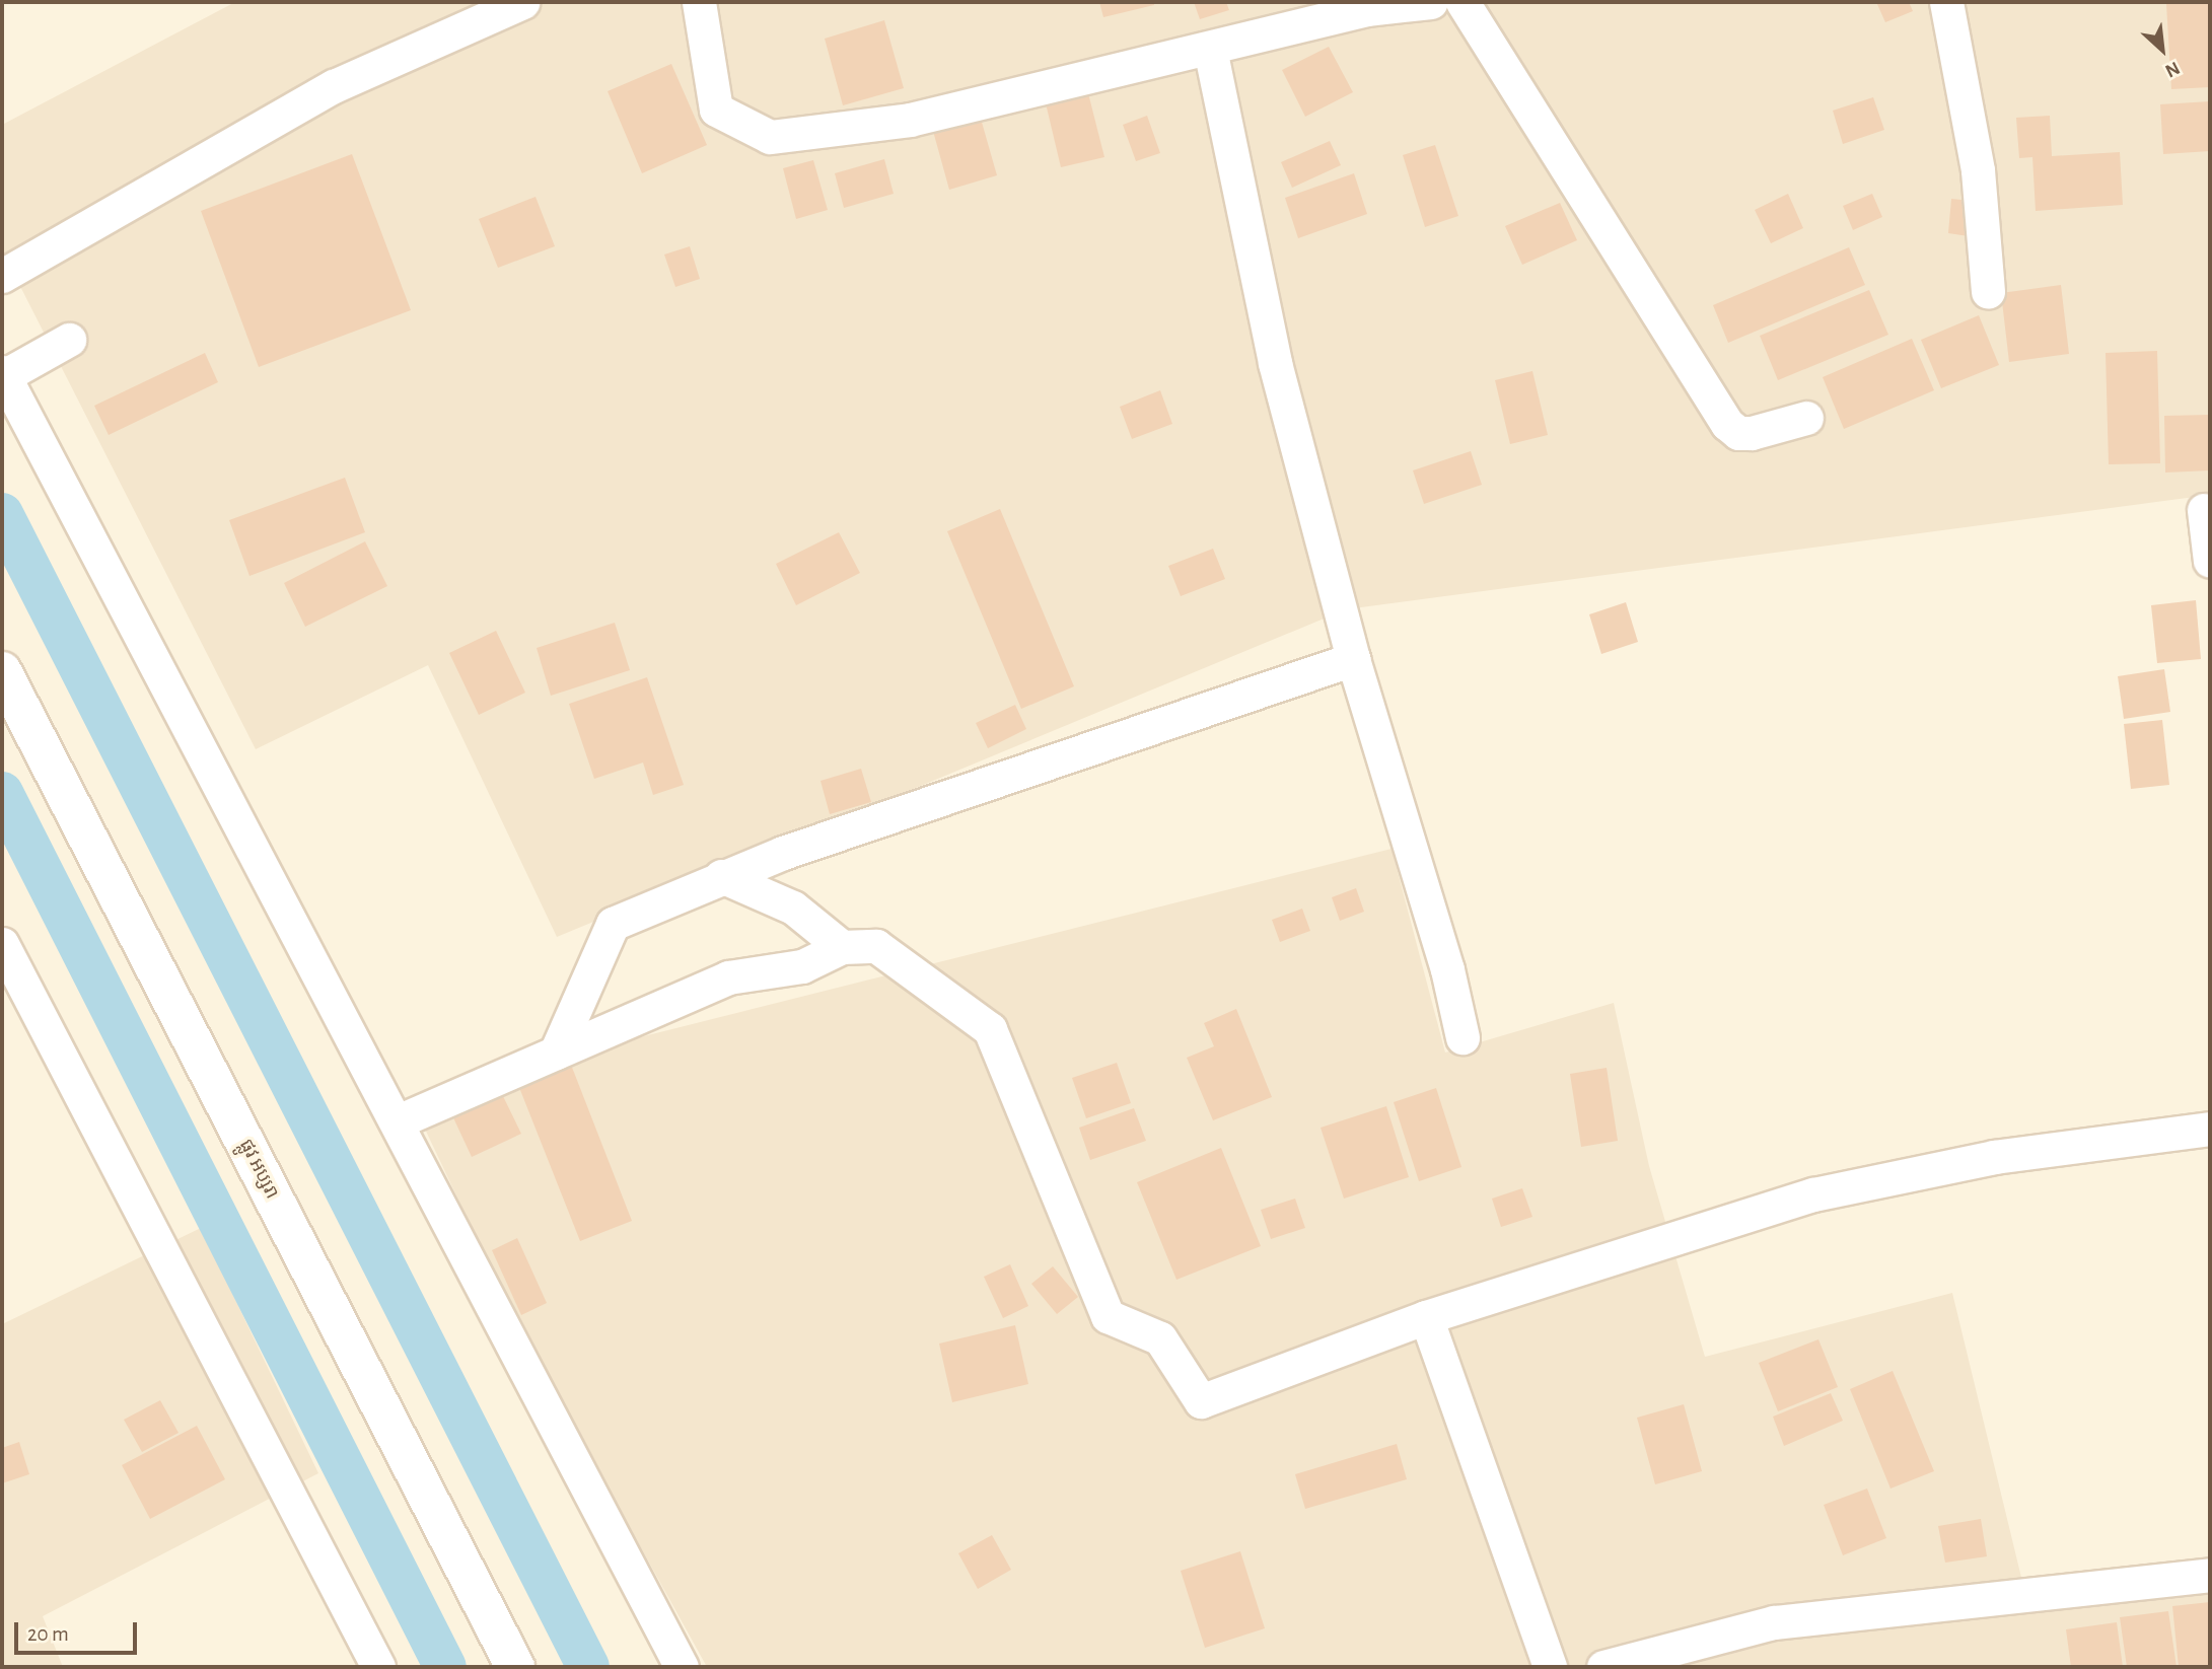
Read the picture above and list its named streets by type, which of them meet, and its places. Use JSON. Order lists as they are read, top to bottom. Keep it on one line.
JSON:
{"streets":{"street":["ផ្លូវ អប្សរា"]},"scale_bar":"20 m","north":"bottom right"}
